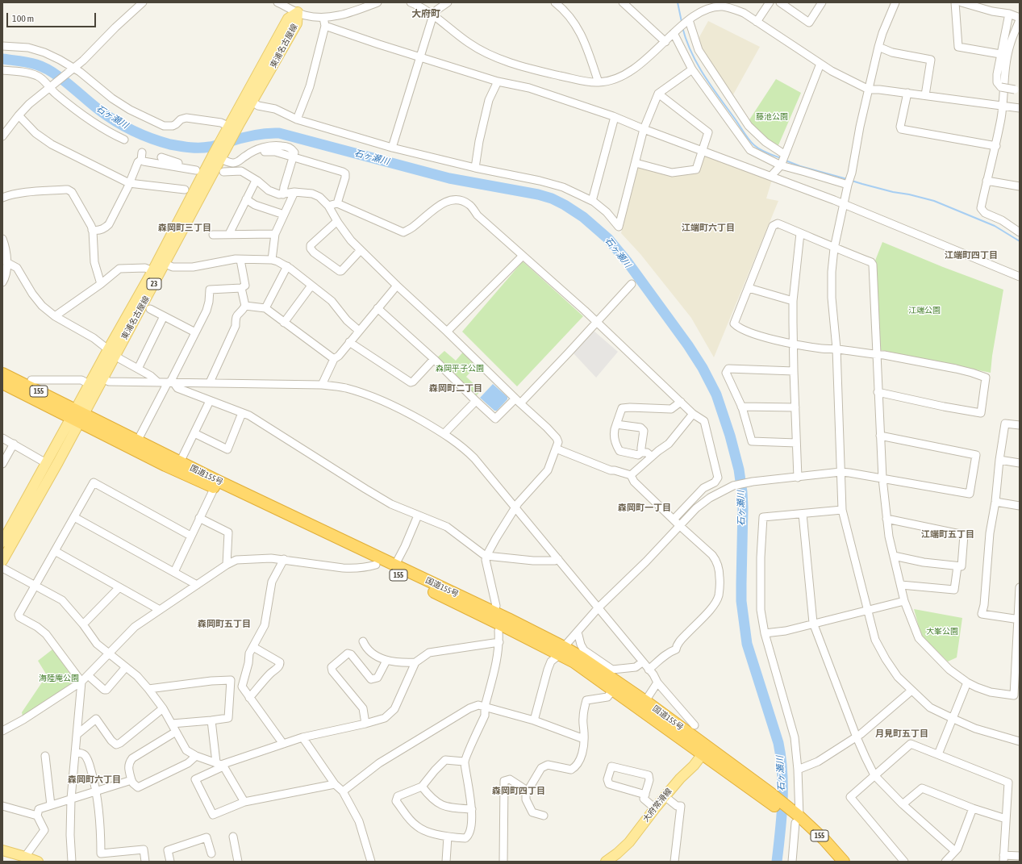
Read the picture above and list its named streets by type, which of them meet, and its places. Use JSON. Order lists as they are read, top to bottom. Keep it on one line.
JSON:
{"streets":{"highway":["155","国道155号"],"main road":["東浦名古屋線","23","大府常滑線"]},"crossings":[["東浦名古屋線","国道155号"],["国道155号","大府常滑線"]],"districts":["大府町","森岡町三丁目","江端町六丁目","江端町四丁目","森岡町二丁目","森岡町一丁目","江端町五丁目","森岡町五丁目","月見町五丁目","森岡町六丁目","森岡町四丁目"],"water":["石ヶ瀬川"],"parks":["藤池公園","江端公園","森岡平子公園","大峯公園","海陸庵公園"],"scale_bar":"100 m"}
